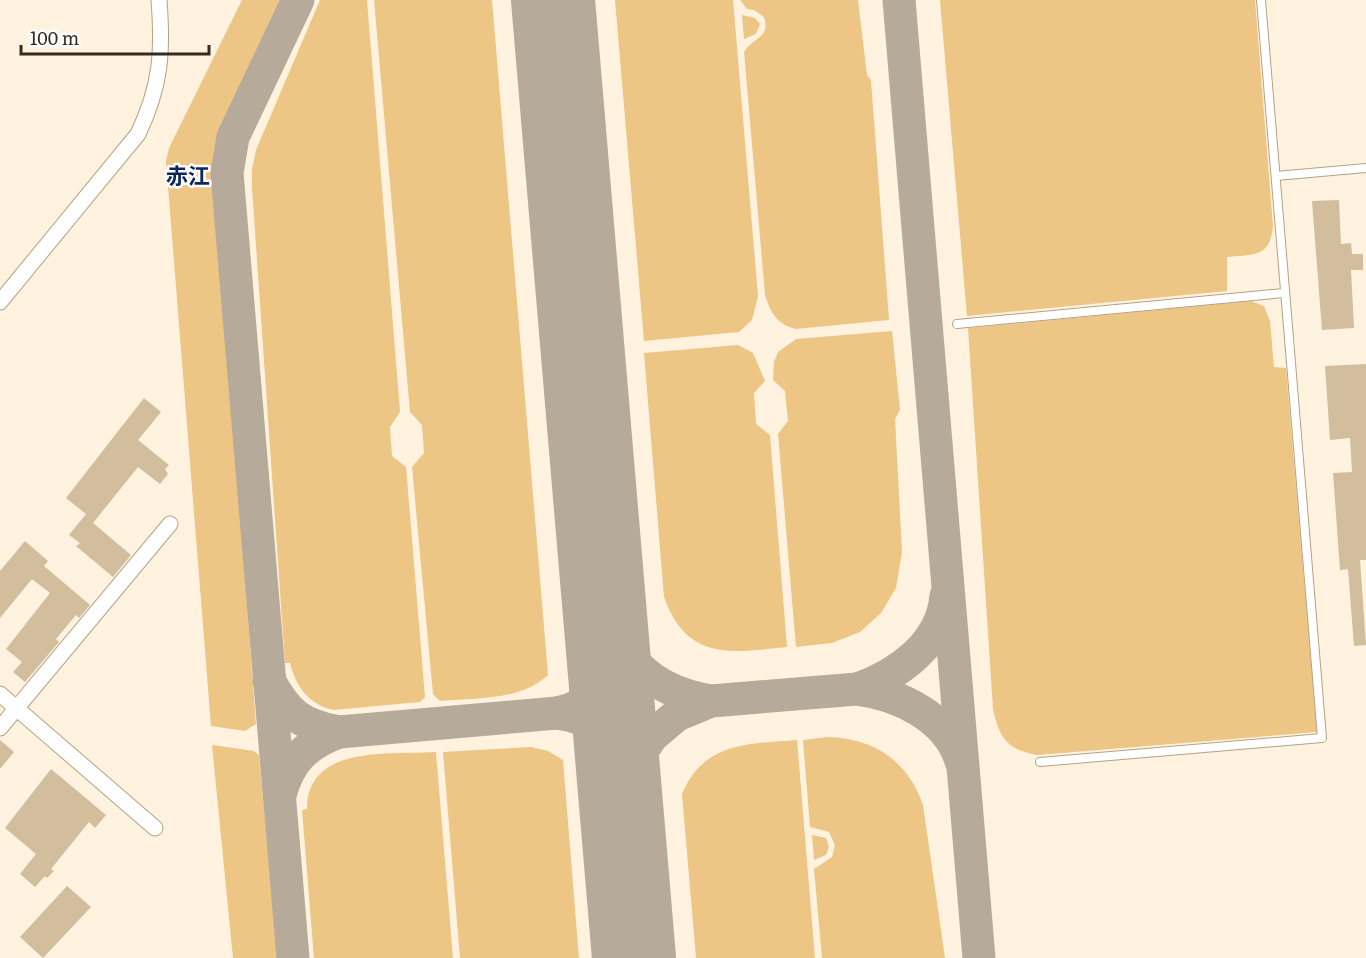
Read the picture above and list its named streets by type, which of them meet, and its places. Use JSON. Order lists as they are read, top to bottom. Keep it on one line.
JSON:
{"districts":["赤江"],"scale_bar":"100 m"}
